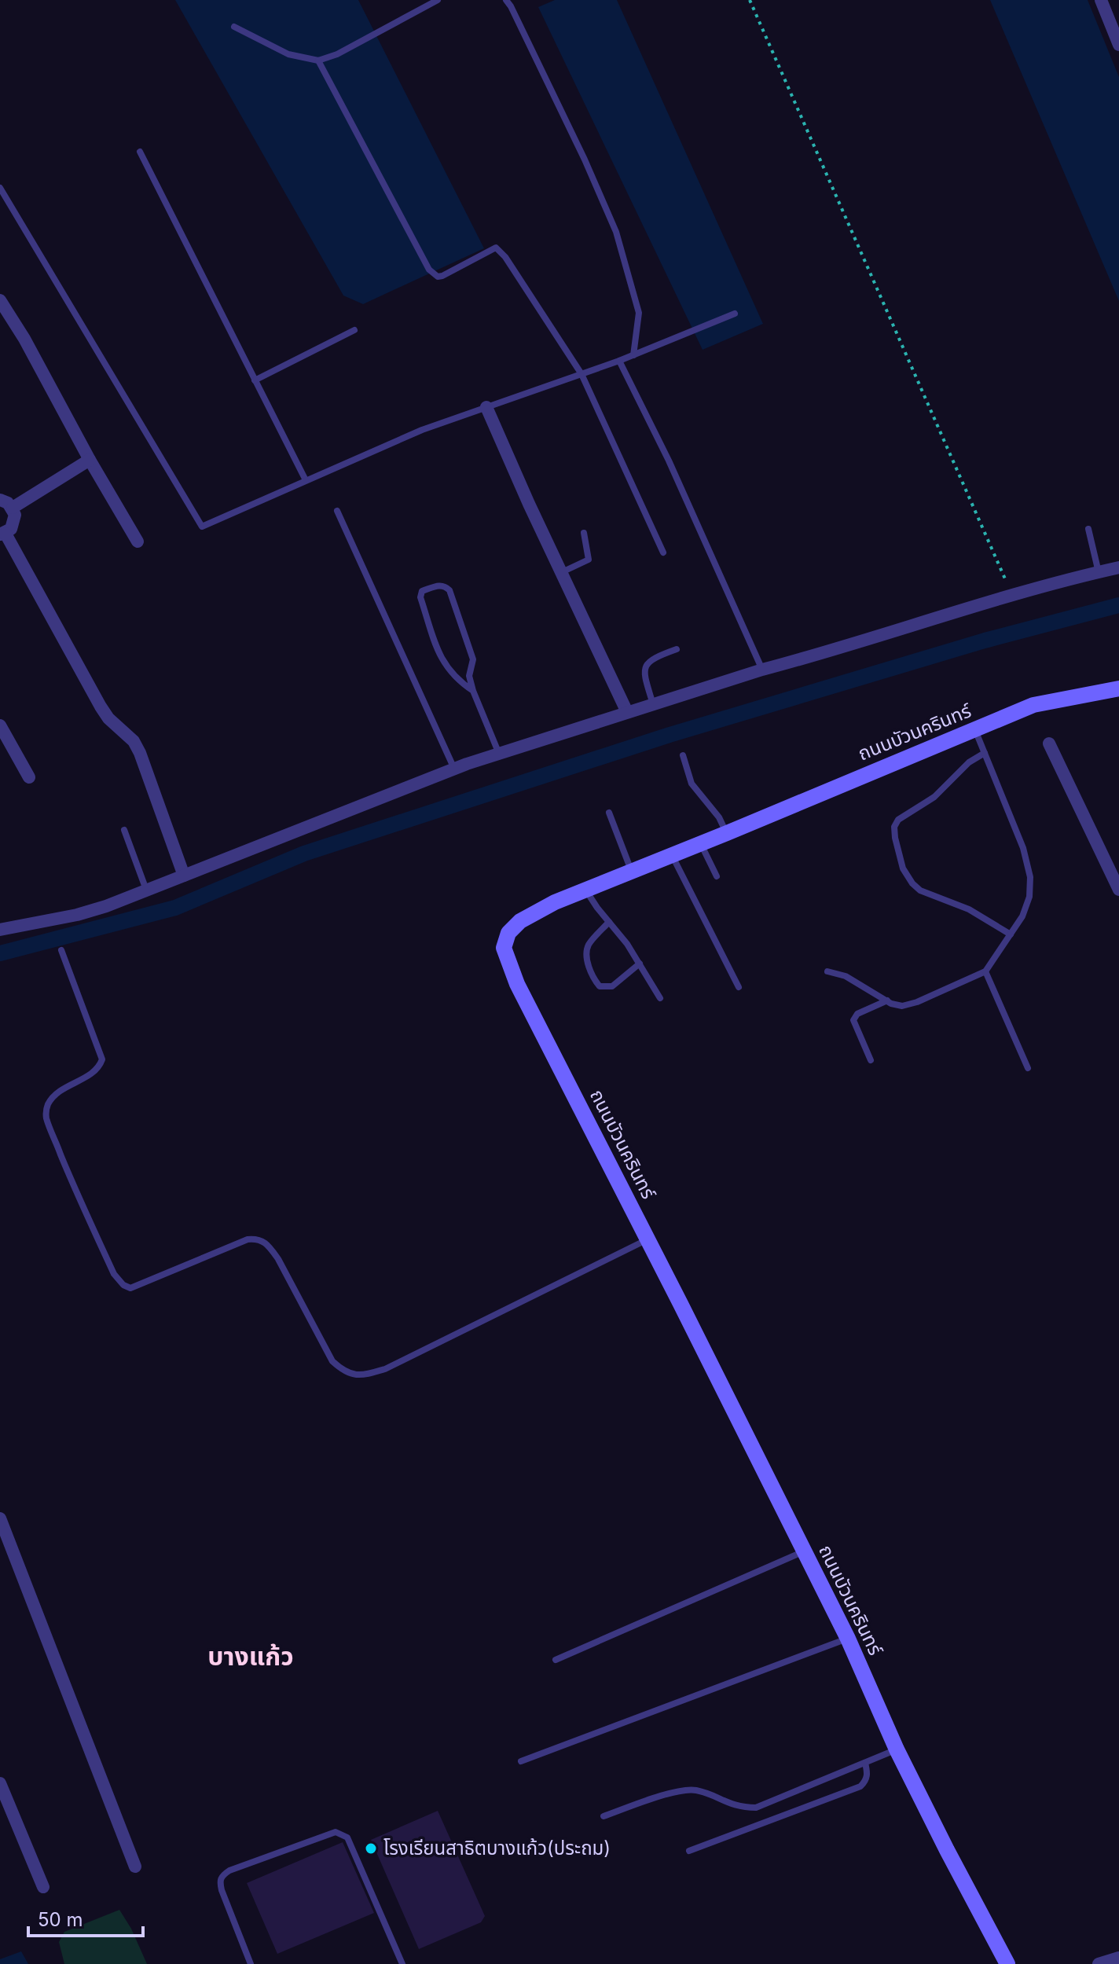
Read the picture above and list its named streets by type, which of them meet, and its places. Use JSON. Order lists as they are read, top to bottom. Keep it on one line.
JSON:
{"streets":{"street":["ถนนบัวนครินทร์"]},"districts":["บางแก้ว"],"places":["โรงเรียนสาธิตบางแก้ว(ประถม)"],"scale_bar":"50 m"}
